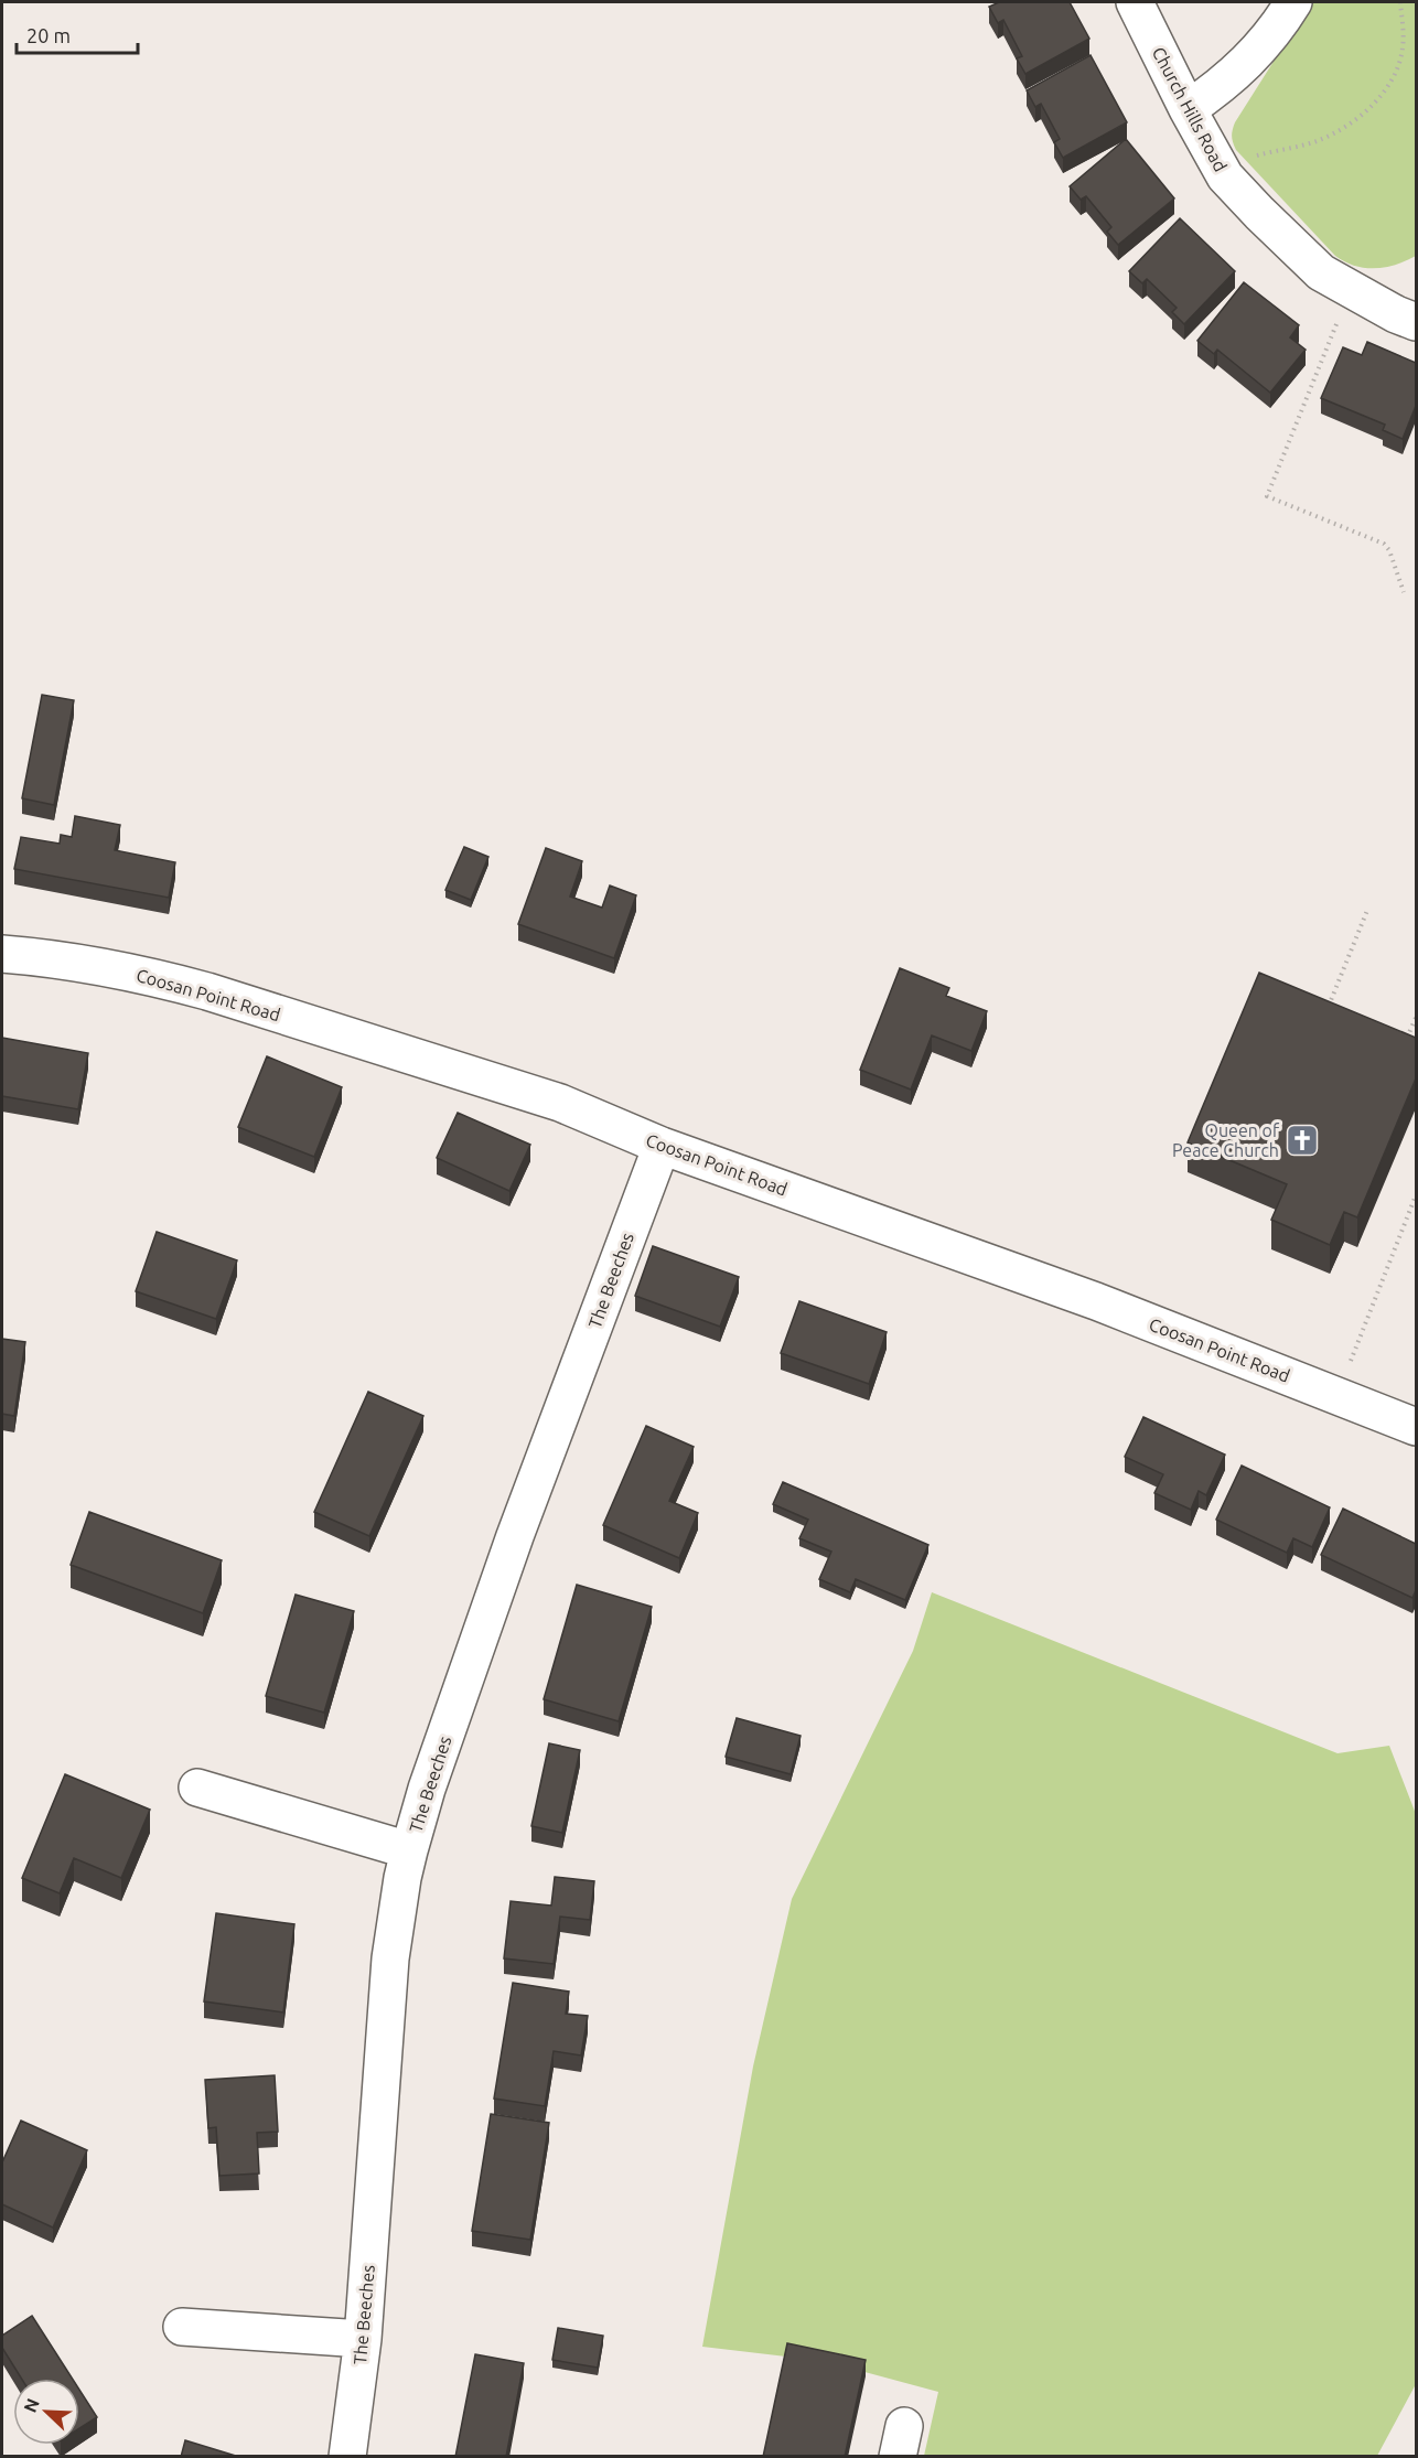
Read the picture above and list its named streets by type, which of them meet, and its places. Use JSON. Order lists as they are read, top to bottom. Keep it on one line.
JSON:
{"streets":{"street":["Church Hills Road","Coosan Point Road","The Beeches"]},"crossings":[["Coosan Point Road","The Beeches"]],"places":{"church":["Queen of Peace Church"]},"scale_bar":"20 m","north":"top left"}
